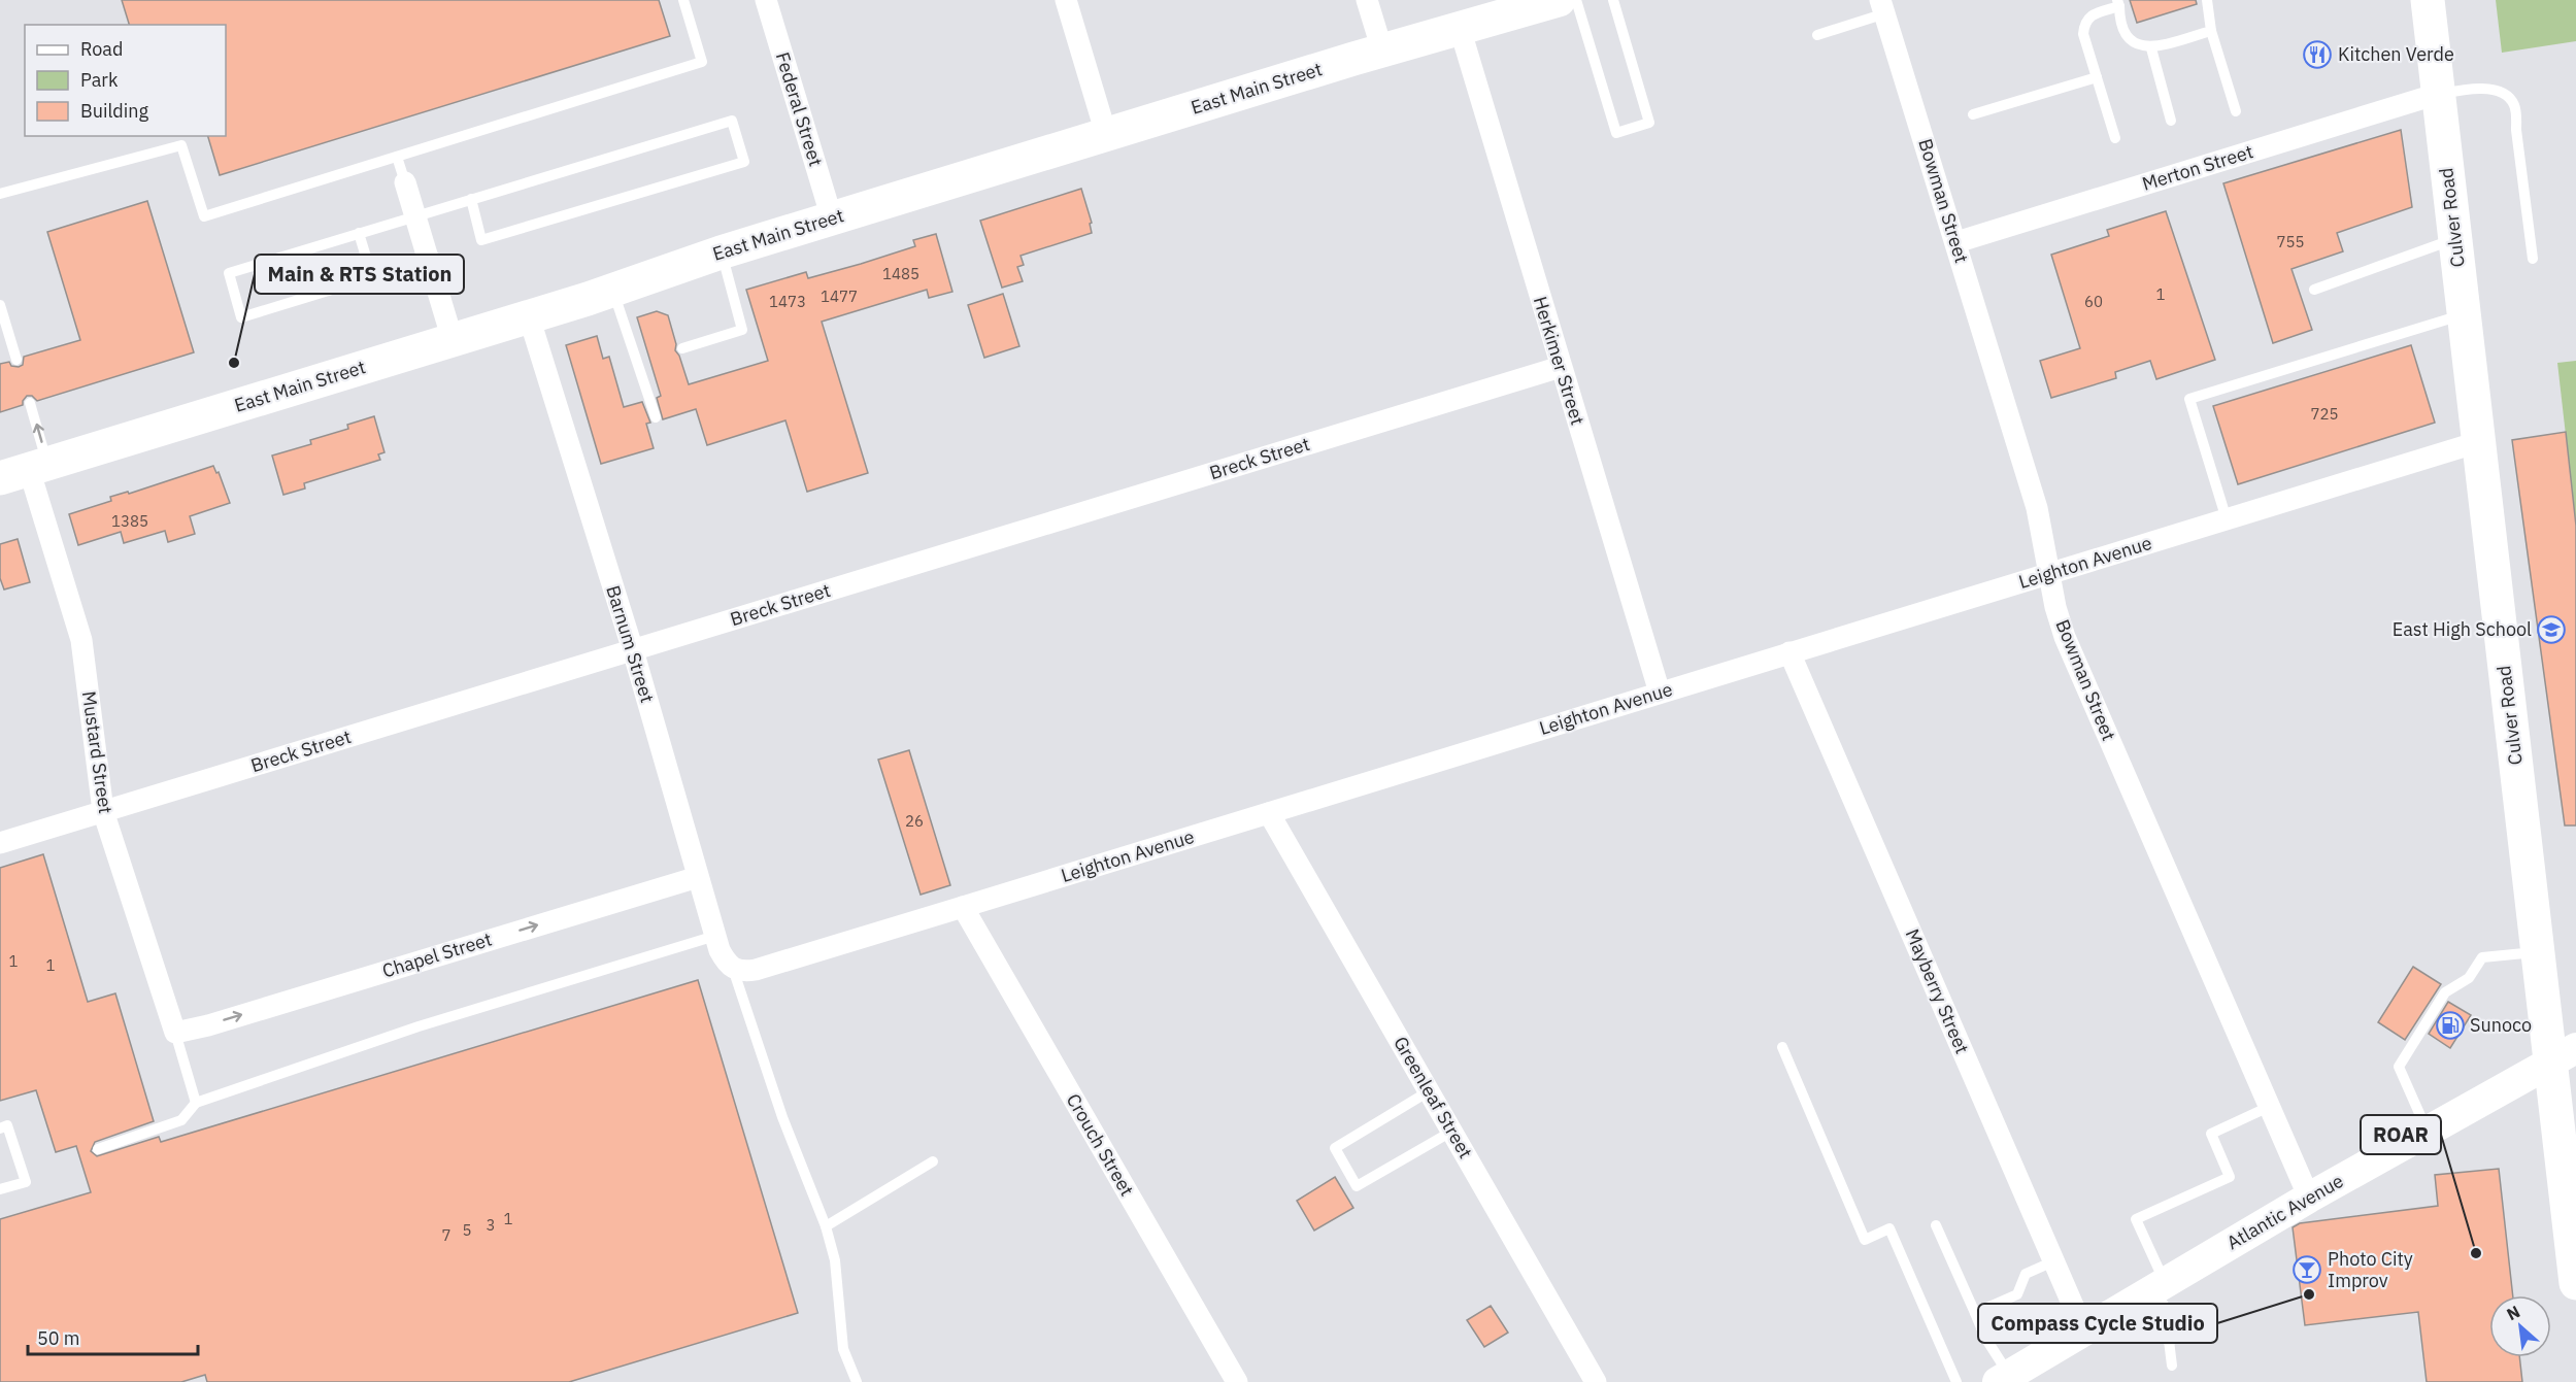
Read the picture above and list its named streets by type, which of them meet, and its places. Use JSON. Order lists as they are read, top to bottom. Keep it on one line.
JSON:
{"streets":{"main road":["East Main Street","Culver Road","Atlantic Avenue"],"street":["Federal Street","Merton Street","Bowman Street","Herkimer Street","Breck Street","Leighton Avenue","Barnum Street","Mustard Street","Chapel Street","Mayberry Street","Greenleaf Street","Crouch Street"]},"crossings":[["East Main Street","Federal Street"],["East Main Street","Herkimer Street"],["East Main Street","Barnum Street"],["East Main Street","Mustard Street"],["Merton Street","Bowman Street"],["Merton Street","Culver Road"],["Bowman Street","Leighton Avenue"],["Bowman Street","Atlantic Avenue"],["Culver Road","Leighton Avenue"],["Culver Road","Atlantic Avenue"],["Herkimer Street","Breck Street"],["Herkimer Street","Leighton Avenue"],["Breck Street","Barnum Street"],["Breck Street","Mustard Street"],["Leighton Avenue","Barnum Street"],["Leighton Avenue","Mayberry Street"],["Leighton Avenue","Greenleaf Street"],["Leighton Avenue","Crouch Street"],["Barnum Street","Chapel Street"],["Mustard Street","Chapel Street"],["Mayberry Street","Atlantic Avenue"]],"one_way":["Chapel Street"],"places":{"restaurant":["Kitchen Verde"],"other":["Main & RTS Station","ROAR","Compass Cycle Studio"],"school or university":["East High School"],"fuel station":["Sunoco"],"bar":["Photo City Improv"]},"house_numbers":["755","1485","1","1477","1473","60","725","1385","26","1","1","1","3","5","7"],"legend":["Road","Park","Building"],"scale_bar":"50 m","north":"top left"}
